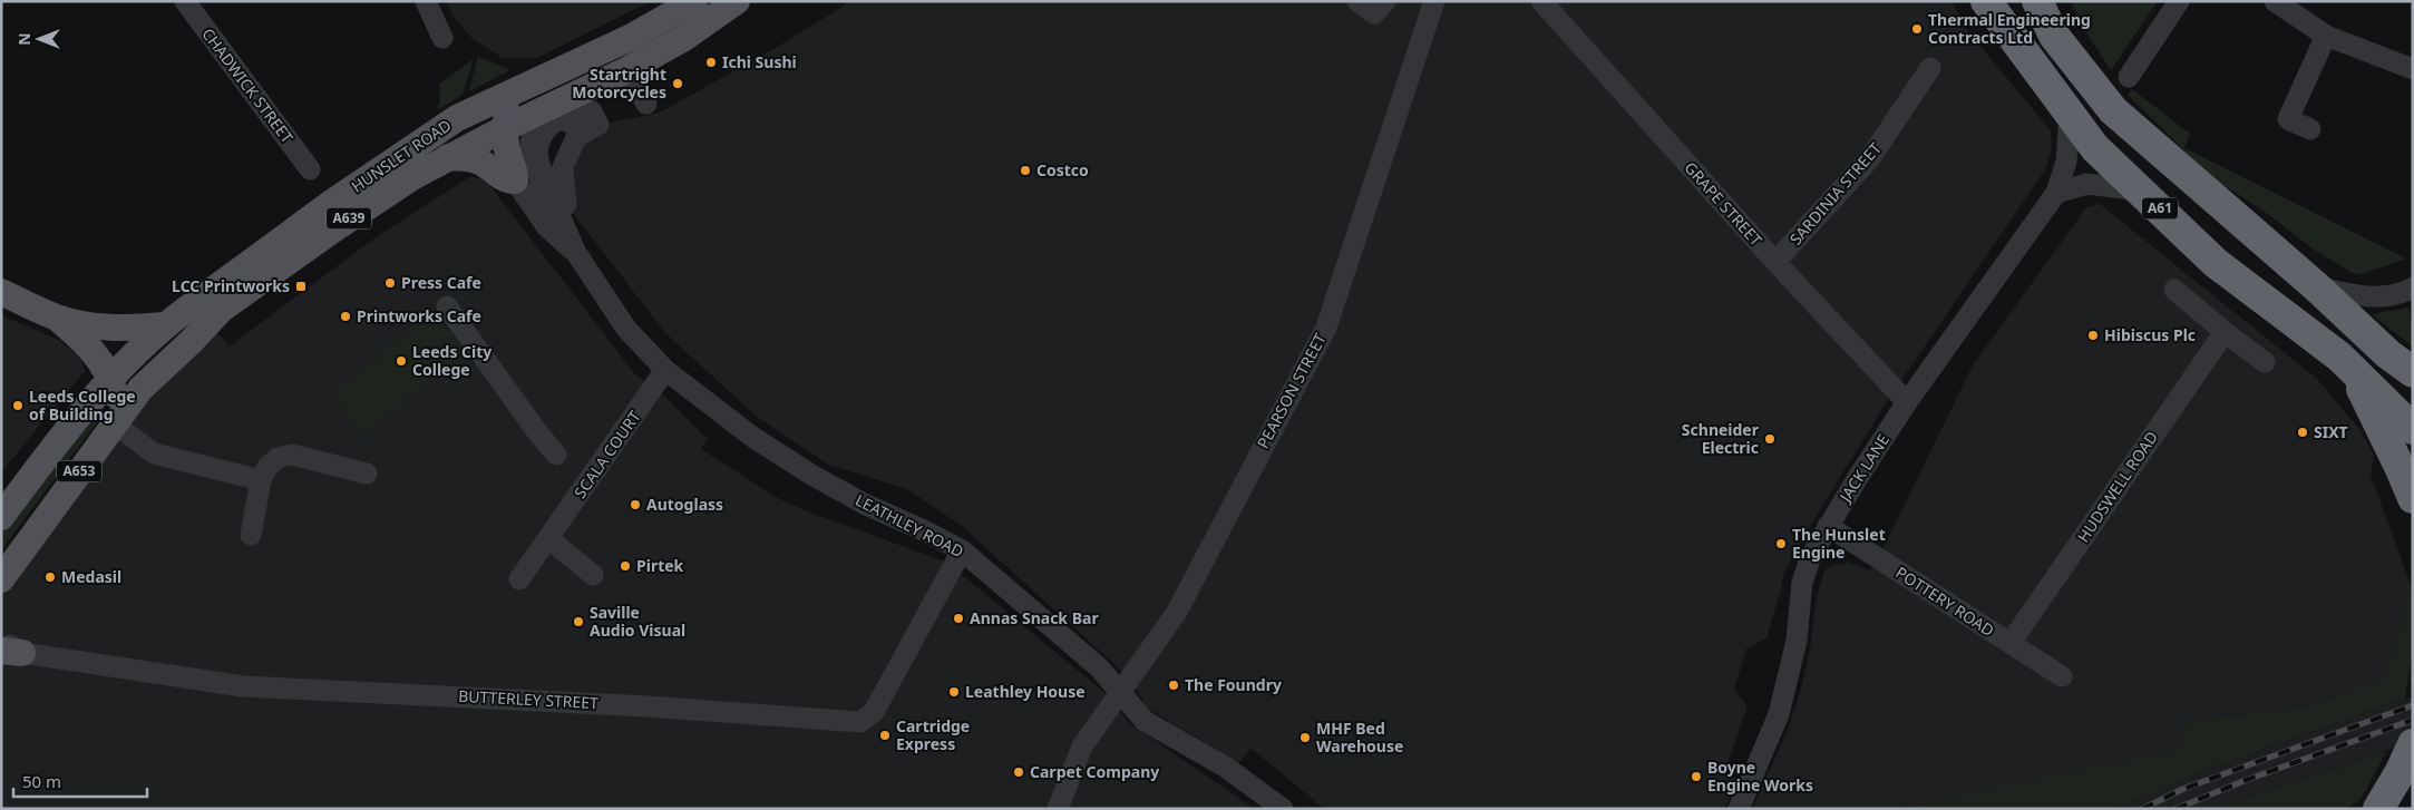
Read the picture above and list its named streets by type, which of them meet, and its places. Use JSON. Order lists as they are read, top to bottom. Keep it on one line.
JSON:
{"streets":{"highway":["A61"],"main road":["HUNSLET ROAD","A639","A653"],"street":["CHADWICK STREET","SARDINIA STREET","GRAPE STREET","PEARSON STREET","SCALA COURT","JACK LANE","HUDSWELL ROAD","LEATHLEY ROAD","POTTERY ROAD","BUTTERLEY STREET"]},"crossings":[["HUNSLET ROAD","A639"],["HUNSLET ROAD","A653"],["HUNSLET ROAD","LEATHLEY ROAD"],["SARDINIA STREET","GRAPE STREET"],["GRAPE STREET","JACK LANE"],["A61","JACK LANE"],["PEARSON STREET","LEATHLEY ROAD"],["SCALA COURT","LEATHLEY ROAD"],["JACK LANE","POTTERY ROAD"],["HUDSWELL ROAD","POTTERY ROAD"],["LEATHLEY ROAD","BUTTERLEY STREET"]],"places":{"other":["Thermal Engineering Contracts Ltd","Ichi Sushi","Startright Motorcycles","Costco","Press Cafe","Printworks Cafe","Hibiscus Plc","Leeds City College","Leeds College of Building","SIXT","Schneider Electric","Autoglass","The Hunslet Engine","Pirtek","Medasil","Annas Snack Bar","Saville Audio Visual","The Foundry","Leathley House","Cartridge Express","MHF Bed Warehouse","Carpet Company","Boyne Engine Works"],"transit":["LCC Printworks"]},"scale_bar":"50 m","north":"left"}
